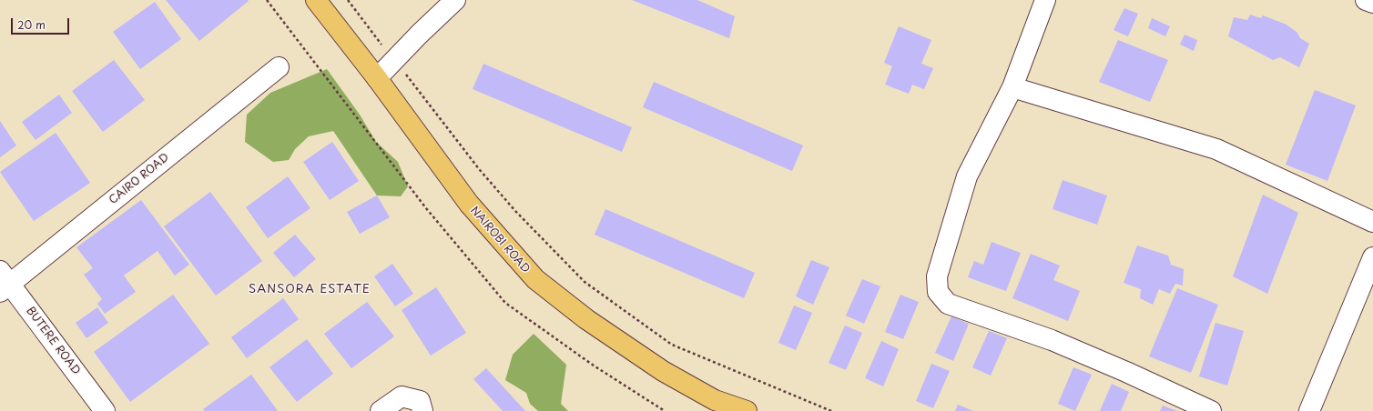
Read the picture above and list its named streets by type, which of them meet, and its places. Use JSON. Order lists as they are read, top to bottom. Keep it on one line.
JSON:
{"streets":{"highway":["NAIROBI ROAD"],"street":["CAIRO ROAD","BUTERE ROAD"]},"crossings":[["CAIRO ROAD","BUTERE ROAD"]],"districts":["SANSORA ESTATE"],"scale_bar":"20 m"}
